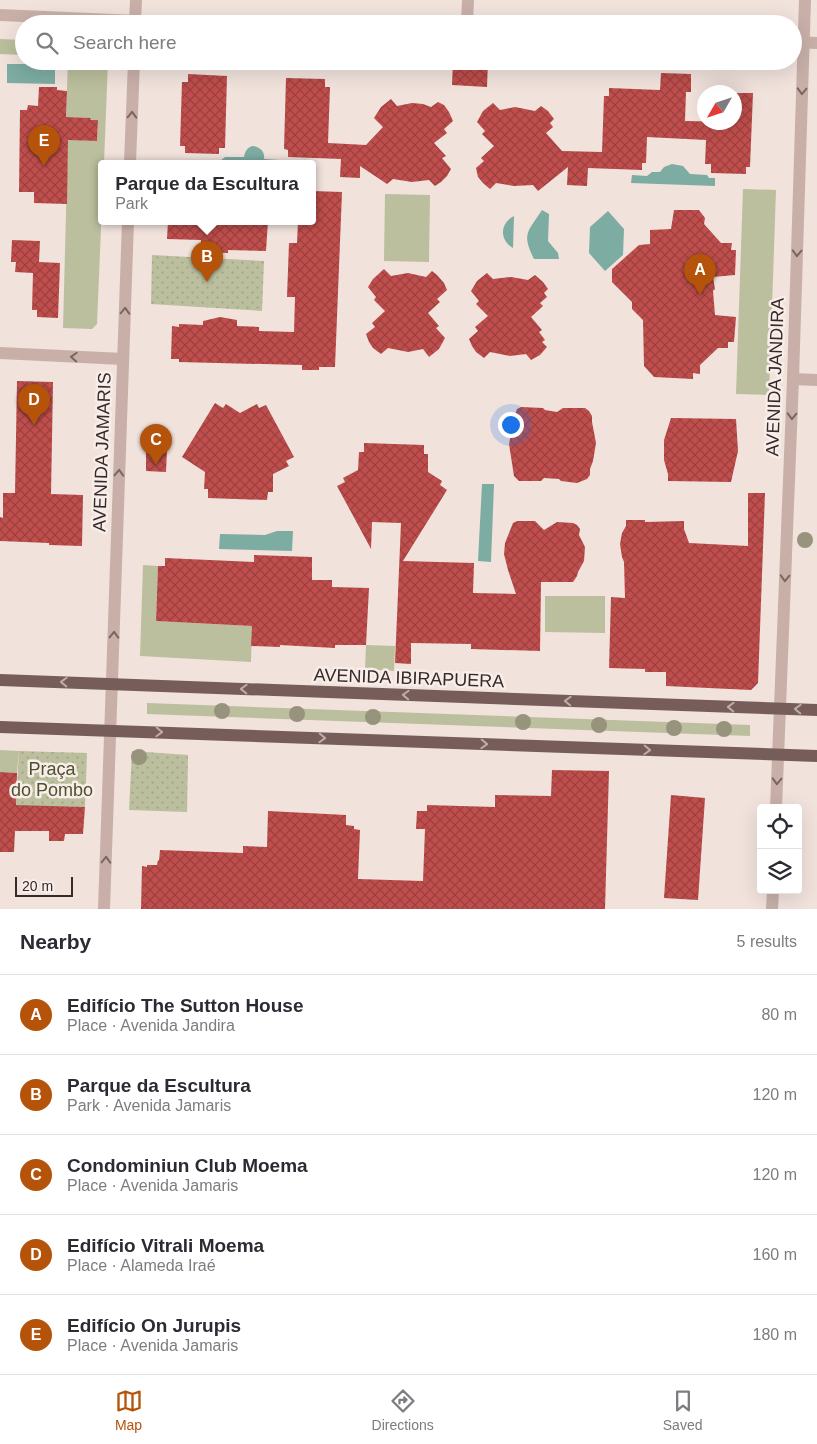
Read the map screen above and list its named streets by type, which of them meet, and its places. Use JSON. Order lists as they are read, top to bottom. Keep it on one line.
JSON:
{"streets":{"main road":["AVENIDA IBIRAPUERA"],"street":["AVENIDA JANDIRA","AVENIDA JAMARIS"]},"crossings":[["AVENIDA JANDIRA","AVENIDA IBIRAPUERA"],["AVENIDA JAMARIS","AVENIDA IBIRAPUERA"]],"one_way":["AVENIDA JANDIRA","AVENIDA JAMARIS"],"parks":["Praça do Pombo"],"scale_bar":"20 m","north":"bottom left","page":{"search":"Search here","pins":["E","B","A","D","C"],"popup":["Parque da Escultura","Park"],"scale":"20 m","heading":["Nearby","5 results"],"list":[{"mark":"A","name":"Edifício The Sutton House","note":"Place · Avenida Jandira","value":"80 m"},{"mark":"B","name":"Parque da Escultura","note":"Park · Avenida Jamaris","value":"120 m"},{"mark":"C","name":"Condominiun Club Moema","note":"Place · Avenida Jamaris","value":"120 m"},{"mark":"D","name":"Edifício Vitrali Moema","note":"Place · Alameda Iraé","value":"160 m"},{"mark":"E","name":"Edifício On Jurupis","note":"Place · Avenida Jamaris","value":"180 m"}],"nav":["Map","Directions","Saved"]}}
